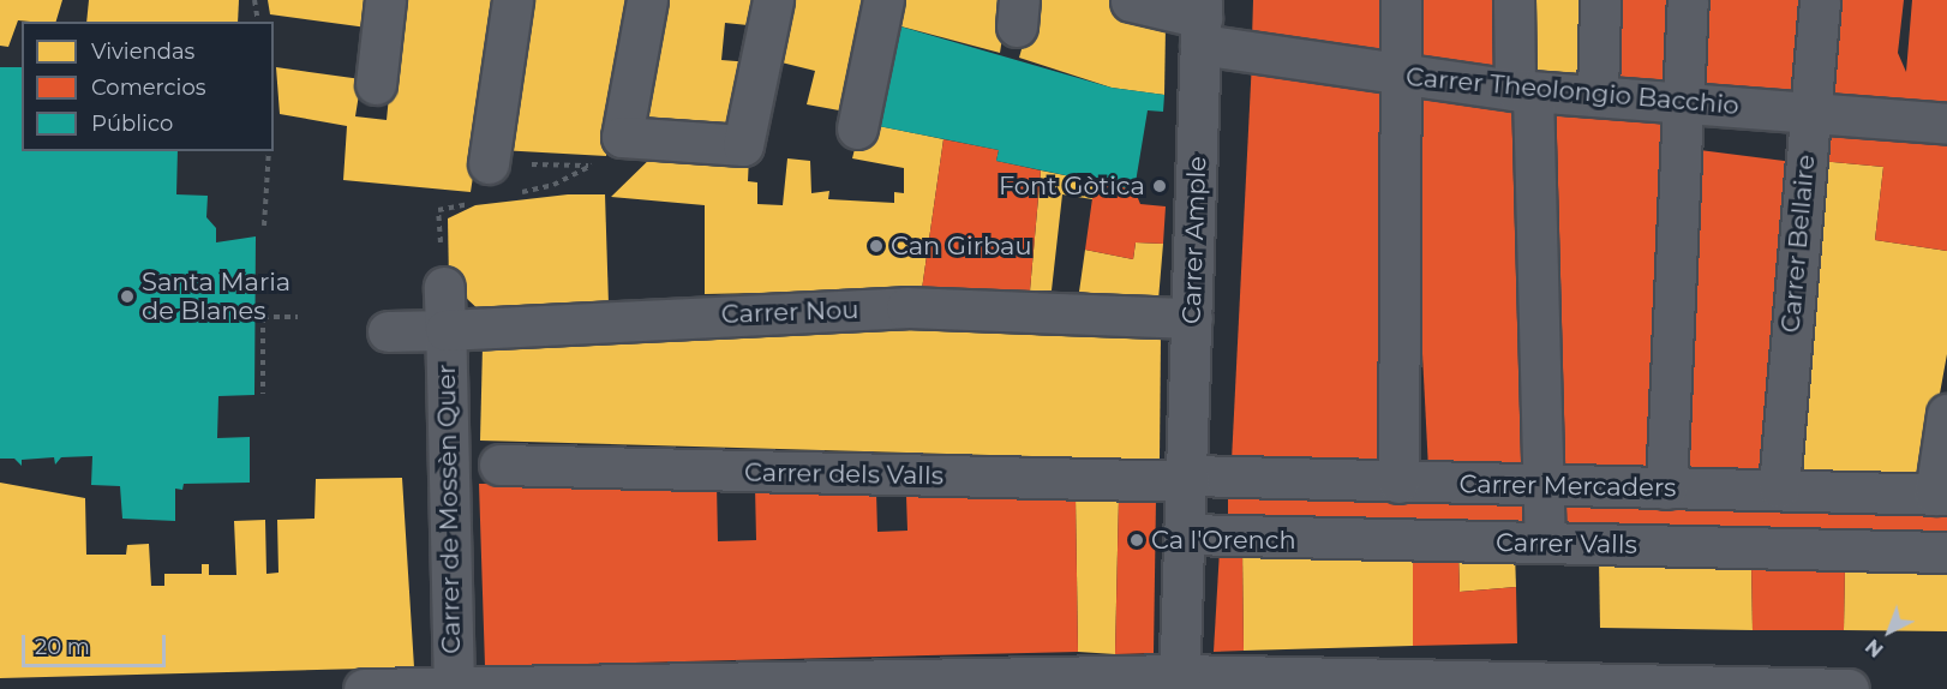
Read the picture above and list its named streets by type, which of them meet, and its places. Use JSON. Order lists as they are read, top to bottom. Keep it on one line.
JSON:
{"streets":{"street":["Carrer Theolongio Bacchio","Carrer Ample","Carrer Bellaire","Carrer Nou","Carrer dels Valls","Carrer Mercaders","Carrer de Mossèn Quer","Carrer Valls"]},"crossings":[["Carrer Theolongio Bacchio","Carrer Ample"],["Carrer Theolongio Bacchio","Carrer Bellaire"],["Carrer Ample","Carrer Nou"],["Carrer Ample","Carrer dels Valls"],["Carrer Ample","Carrer Mercaders"],["Carrer Ample","Carrer Valls"],["Carrer Bellaire","Carrer Mercaders"],["Carrer Nou","Carrer de Mossèn Quer"],["Carrer dels Valls","Carrer Mercaders"]],"places":["Font Gòtica","Can Girbau","Santa Maria de Blanes","Ca l'Orench"],"legend":["Viviendas","Comercios","Público"],"scale_bar":"20 m","north":"bottom left"}
